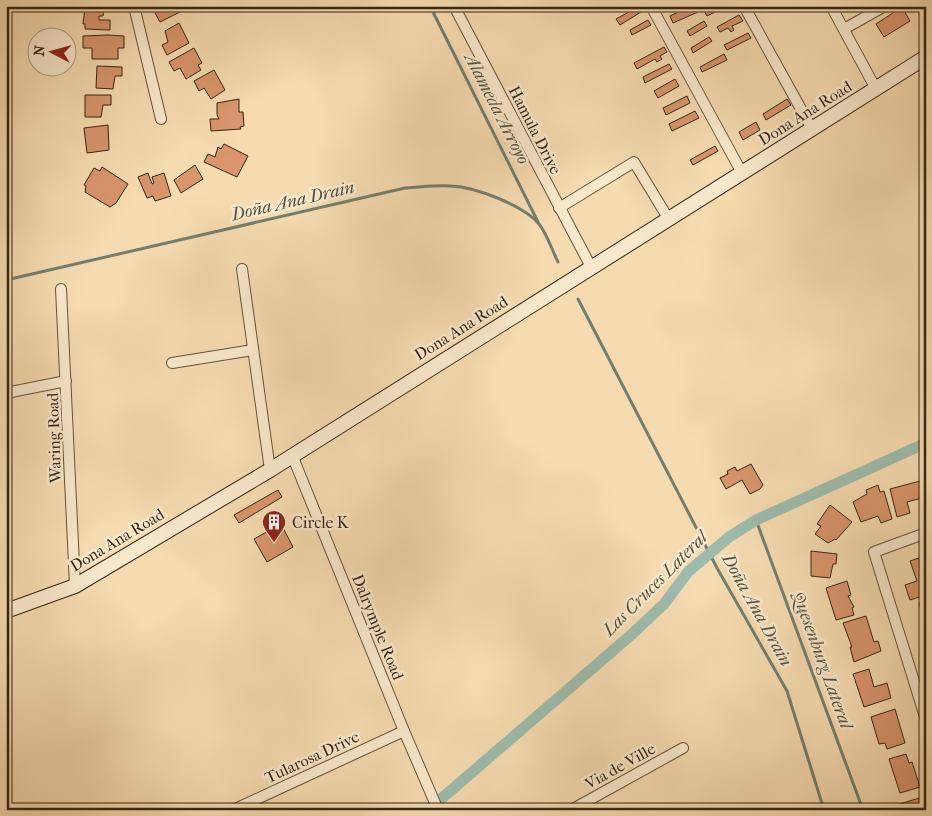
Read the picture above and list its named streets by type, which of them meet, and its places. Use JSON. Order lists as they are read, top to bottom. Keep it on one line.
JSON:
{"streets":{"street":["Dona Ana Road","Hamula Drive","Waring Road","Dalrymple Road","Tularosa Drive","Via de Ville"]},"crossings":[["Dona Ana Road","Hamula Drive"],["Dona Ana Road","Waring Road"],["Dona Ana Road","Dalrymple Road"],["Dalrymple Road","Tularosa Drive"]],"water":["Alameda Arroyo","Doña Ana Drain","Las Cruces Lateral","Quesenburg Lateral"],"places":{"building":["Circle K"]},"north":"left"}
